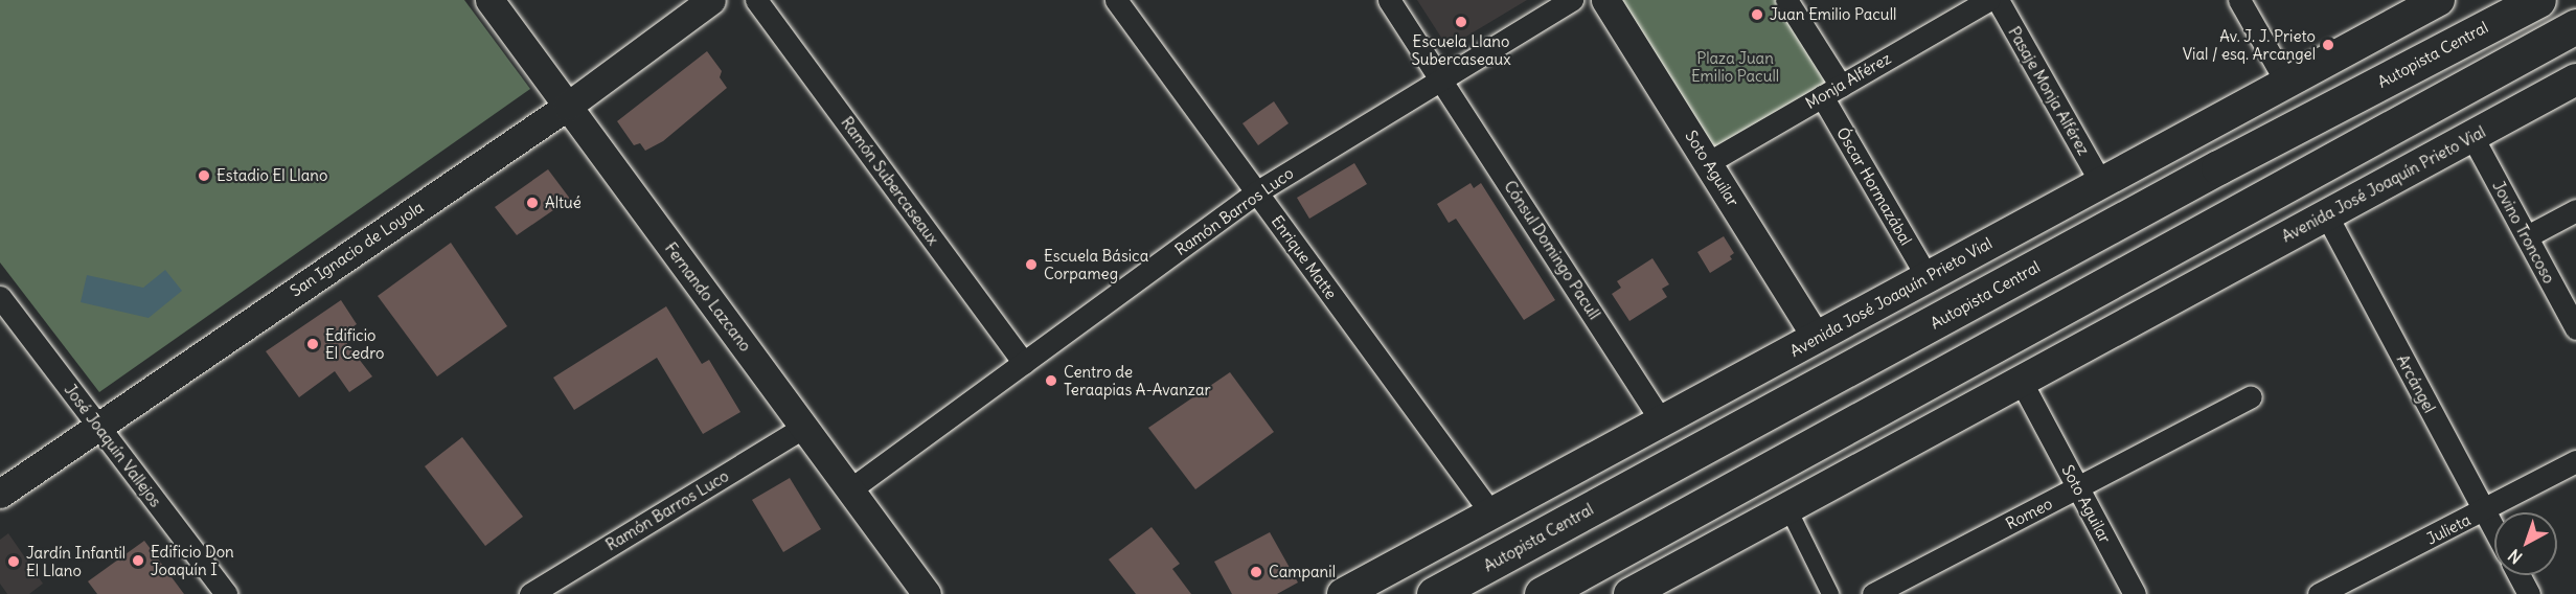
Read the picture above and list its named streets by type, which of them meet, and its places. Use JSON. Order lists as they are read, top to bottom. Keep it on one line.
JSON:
{"streets":{"highway":["Autopista Central"],"main road":["Avenida José Joaquín Prieto Vial"],"street":["Monja Alférez","Pasaje Monja Alférez","Soto Aguilar","Ramón Subercaseaux","Óscar Hormazábal","Ramón Barros Luco","Jovino Troncoso","San Ignacio de Loyola","Cónsul Domingo Pacull","Enrique Matte","Fernando Lazcano","Arcángel","José Joaquín Vallejos","Romeo","Julieta"]},"crossings":[["Monja Alférez","Soto Aguilar"],["Monja Alférez","Óscar Hormazábal"],["Pasaje Monja Alférez","Avenida José Joaquín Prieto Vial"],["Soto Aguilar","Avenida José Joaquín Prieto Vial"],["Soto Aguilar","Romeo"],["Ramón Subercaseaux","Ramón Barros Luco"],["Avenida José Joaquín Prieto Vial","Óscar Hormazábal"],["Avenida José Joaquín Prieto Vial","Jovino Troncoso"],["Avenida José Joaquín Prieto Vial","Cónsul Domingo Pacull"],["Avenida José Joaquín Prieto Vial","Enrique Matte"],["Avenida José Joaquín Prieto Vial","Arcángel"],["Ramón Barros Luco","Cónsul Domingo Pacull"],["Ramón Barros Luco","Enrique Matte"],["Ramón Barros Luco","Fernando Lazcano"],["San Ignacio de Loyola","Fernando Lazcano"],["San Ignacio de Loyola","José Joaquín Vallejos"],["Arcángel","Julieta"]],"parks":["Plaza Juan Emilio Pacull"],"places":["Juan Emilio Pacull","Escuela Llano Subercaseaux","Av. J. J. Prieto Vial / esq. Arcangel","Estadio El Llano","Altué","Escuela Básica Corpameg","Edificio El Cedro","Centro de Teraapias A-Avanzar","Edificio Don Joaquín I","Jardín Infantil El Llano","Campanil"],"north":"bottom left"}
